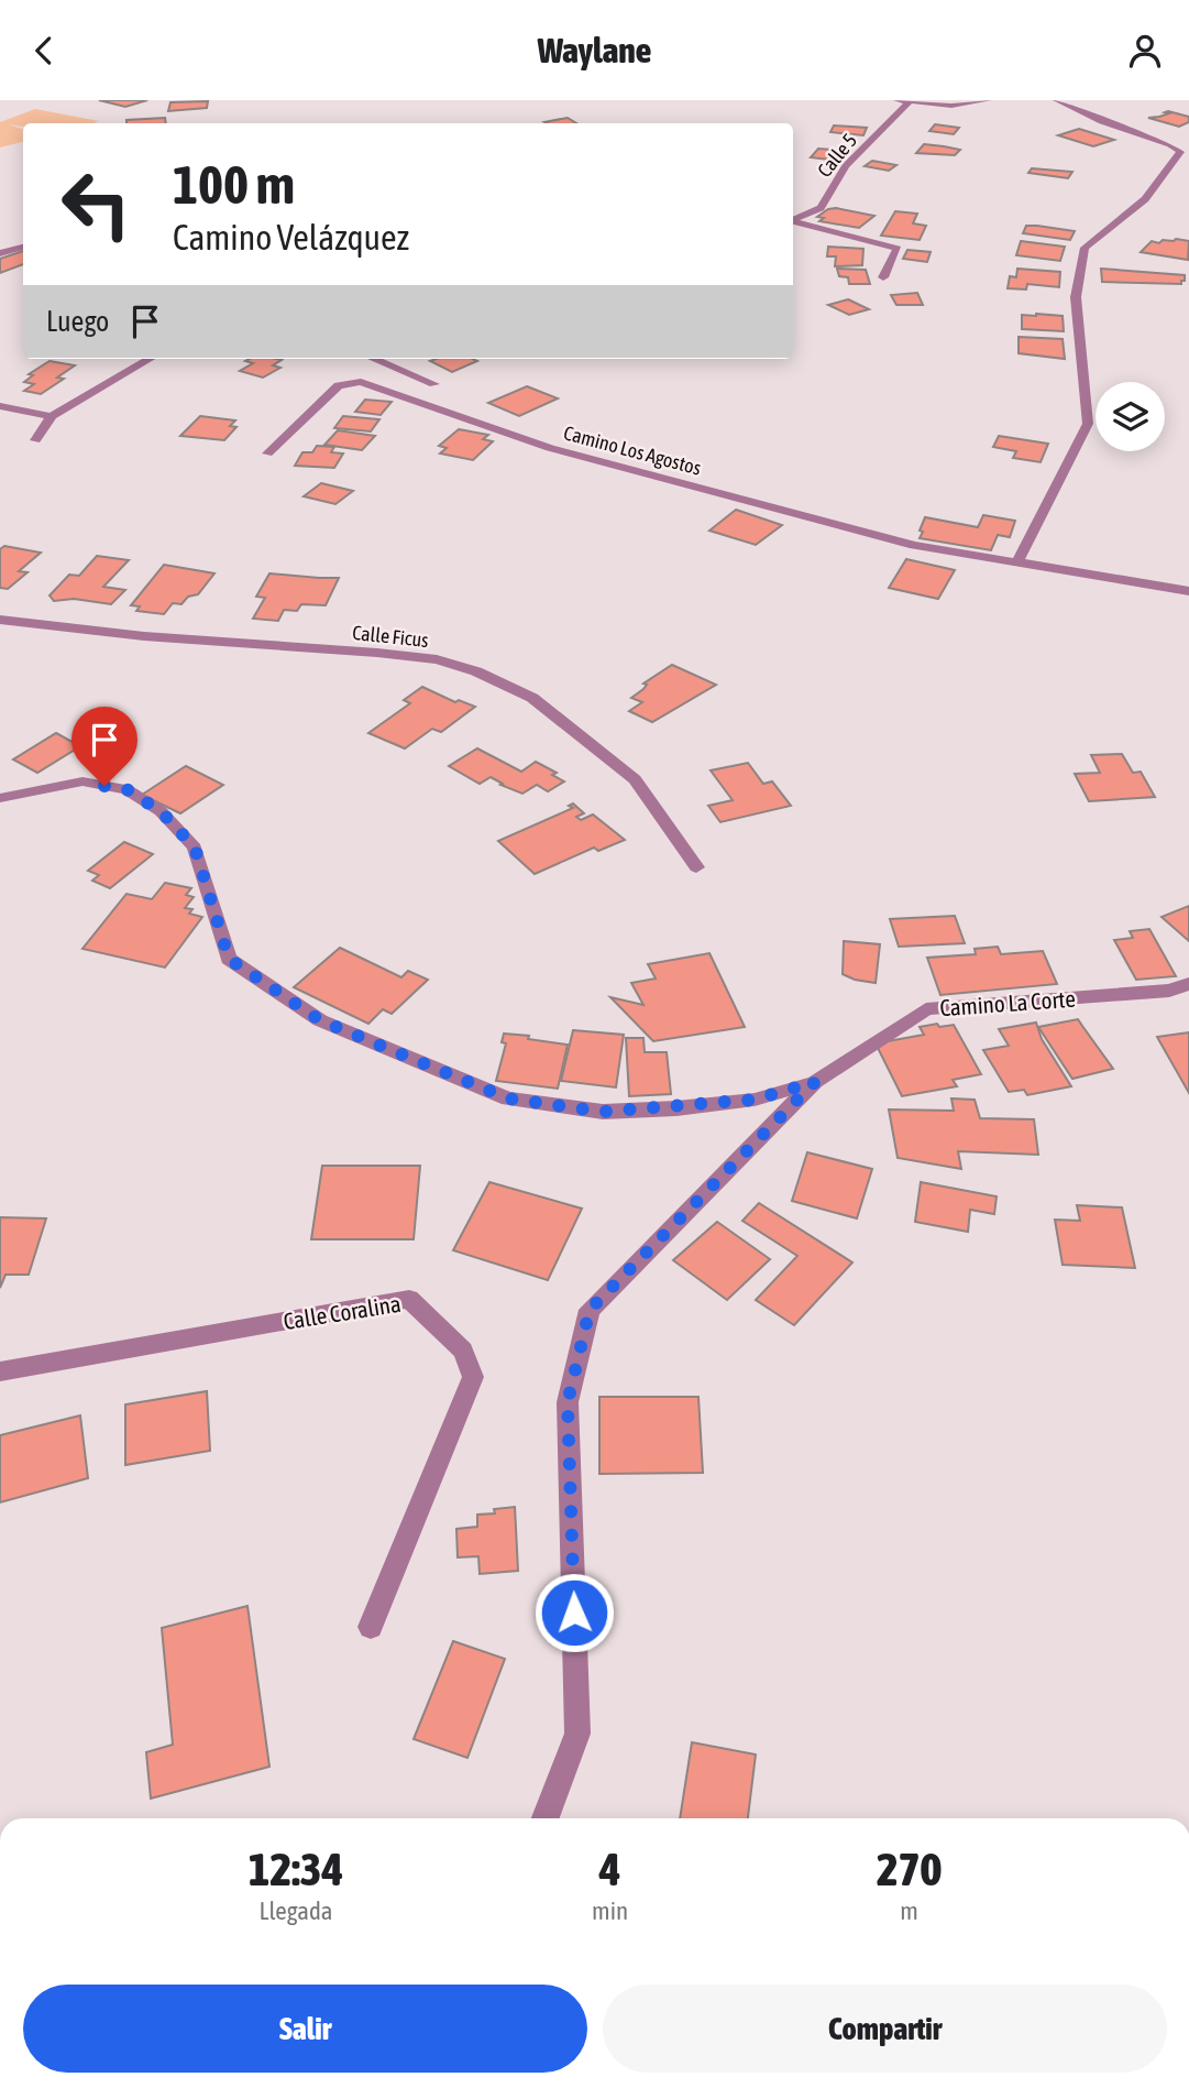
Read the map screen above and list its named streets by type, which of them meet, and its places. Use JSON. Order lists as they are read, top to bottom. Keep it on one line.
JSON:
{"streets":{"street":["Calle 5","Camino Los Agostos","Calle Ficus","Camino La Corte","Calle Coralina"]},"page":{"header":"Waylane","turn":["100 m","Camino Velázquez"],"then":"Luego","eta":["12:34","Llegada","4","min","270","m"],"buttons":["Salir","Compartir"]}}
